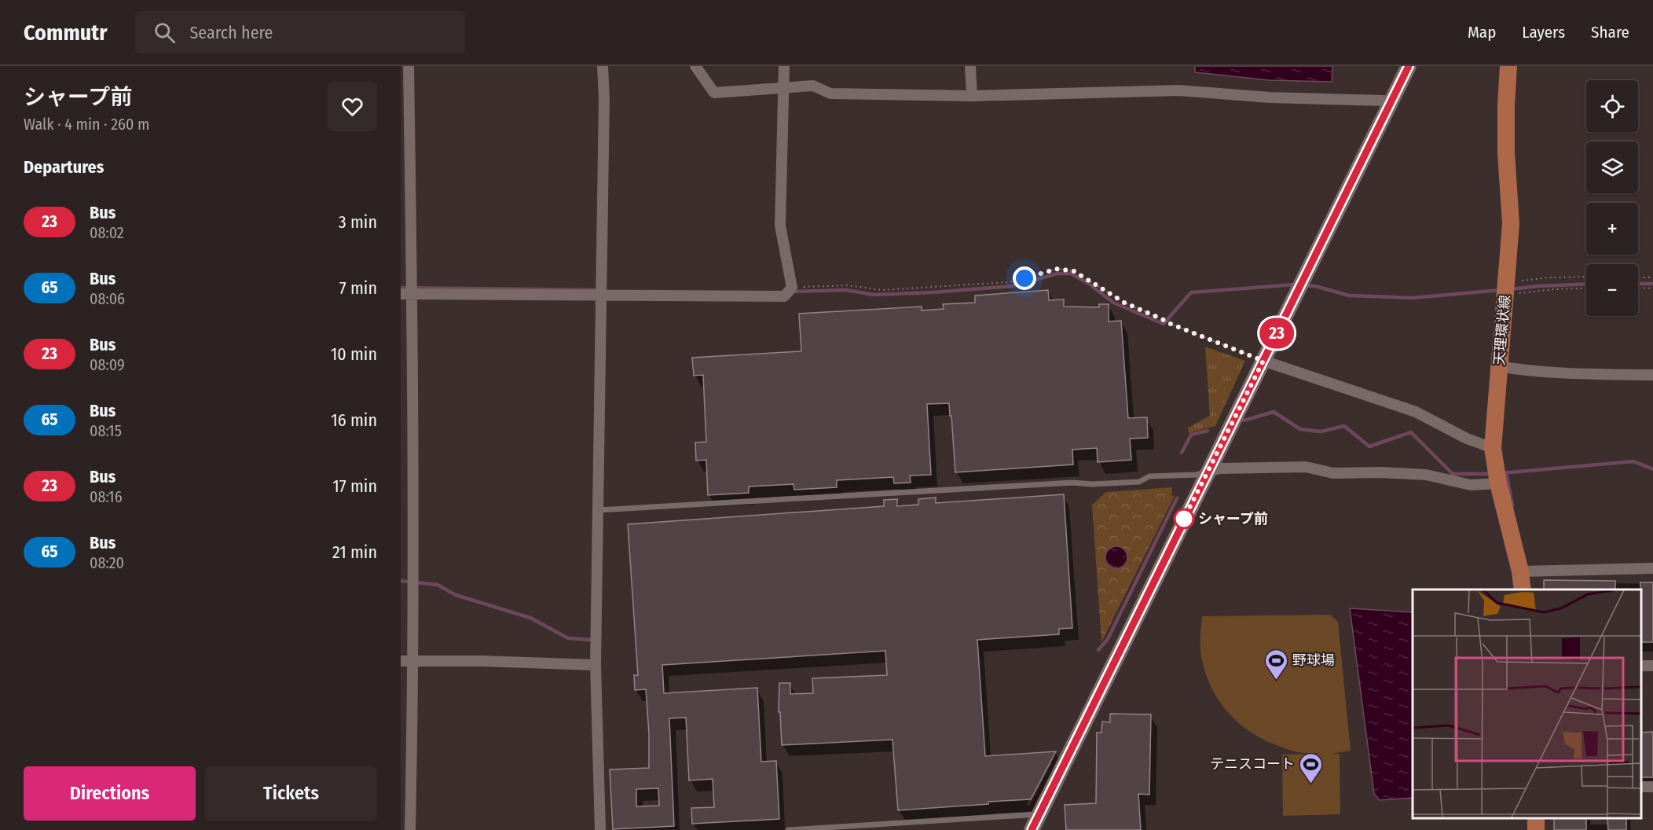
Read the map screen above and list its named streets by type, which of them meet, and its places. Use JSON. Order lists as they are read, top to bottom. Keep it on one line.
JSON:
{"streets":{"main road":["天理環状線"]},"places":{"other":["シャープ前"],"sports":["野球場","テニスコート"]},"lines":["bus line 23"],"page":{"header":"Commutr","search":"Search here","nav":["Map","Layers","Share"],"heading":[["シャープ前","Walk · 4 min · 260 m"],"Departures"],"on_map":"23","map_buttons":["+","−"],"list":[{"mark":"23","name":"Bus","note":"08:02","value":"3 min"},{"mark":"65","name":"Bus","note":"08:06","value":"7 min"},{"mark":"23","name":"Bus","note":"08:09","value":"10 min"},{"mark":"65","name":"Bus","note":"08:15","value":"16 min"},{"mark":"23","name":"Bus","note":"08:16","value":"17 min"},{"mark":"65","name":"Bus","note":"08:20","value":"21 min"}],"buttons":["Directions","Tickets"]}}
